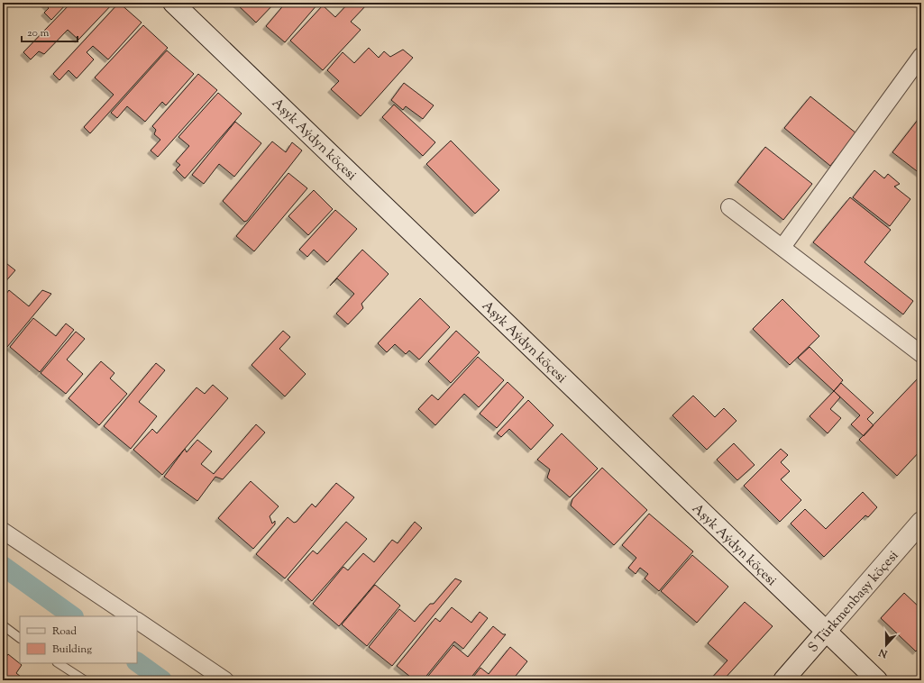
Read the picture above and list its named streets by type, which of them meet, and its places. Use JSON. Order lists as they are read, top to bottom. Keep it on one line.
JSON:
{"streets":{"main road":["Aşyk Aýdyn köçesi","S Türkmenbaşy köçesi"]},"crossings":[["Aşyk Aýdyn köçesi","S Türkmenbaşy köçesi"]],"legend":["Road","Building"],"scale_bar":"20 m","north":"bottom"}
